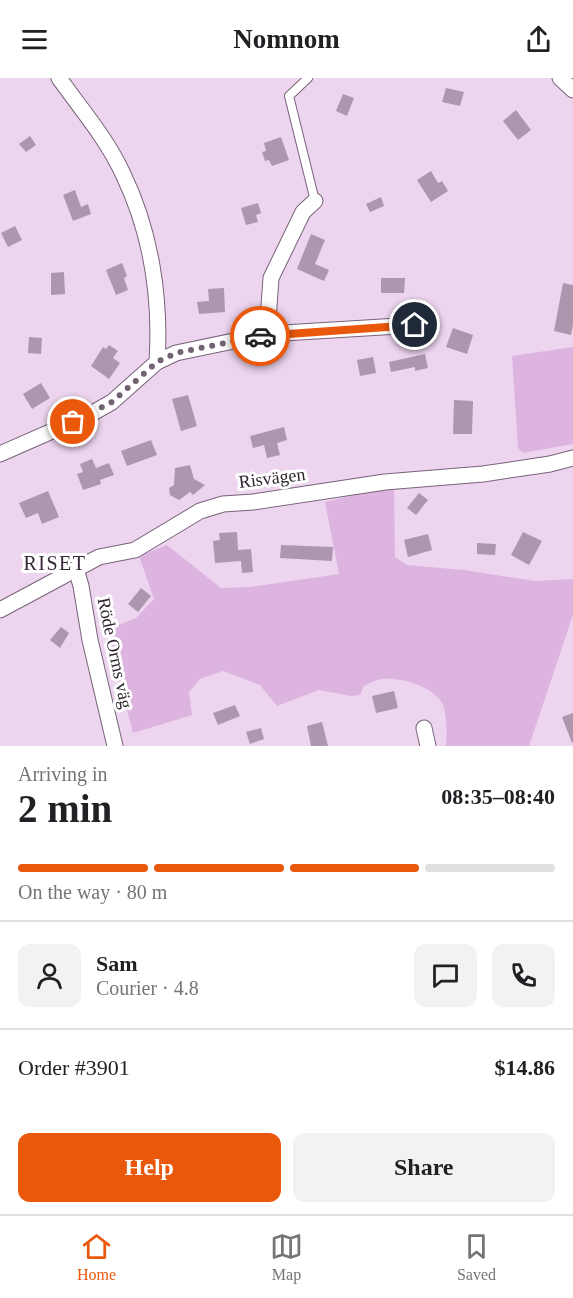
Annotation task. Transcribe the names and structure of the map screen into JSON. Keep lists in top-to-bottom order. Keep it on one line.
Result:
{"streets":{"street":["Risvägen","Röde Orms väg"]},"crossings":[["Risvägen","Röde Orms väg"]],"districts":["RISET"],"page":{"header":"Nomnom","heading":["2 min","Arriving in","08:35–08:40"],"panel":["Sam","Courier · 4.8","Order #3901","$14.86"],"bar":"On the way · 80 m","buttons":["Help","Share"],"tabs":["Home","Map","Saved"]}}
